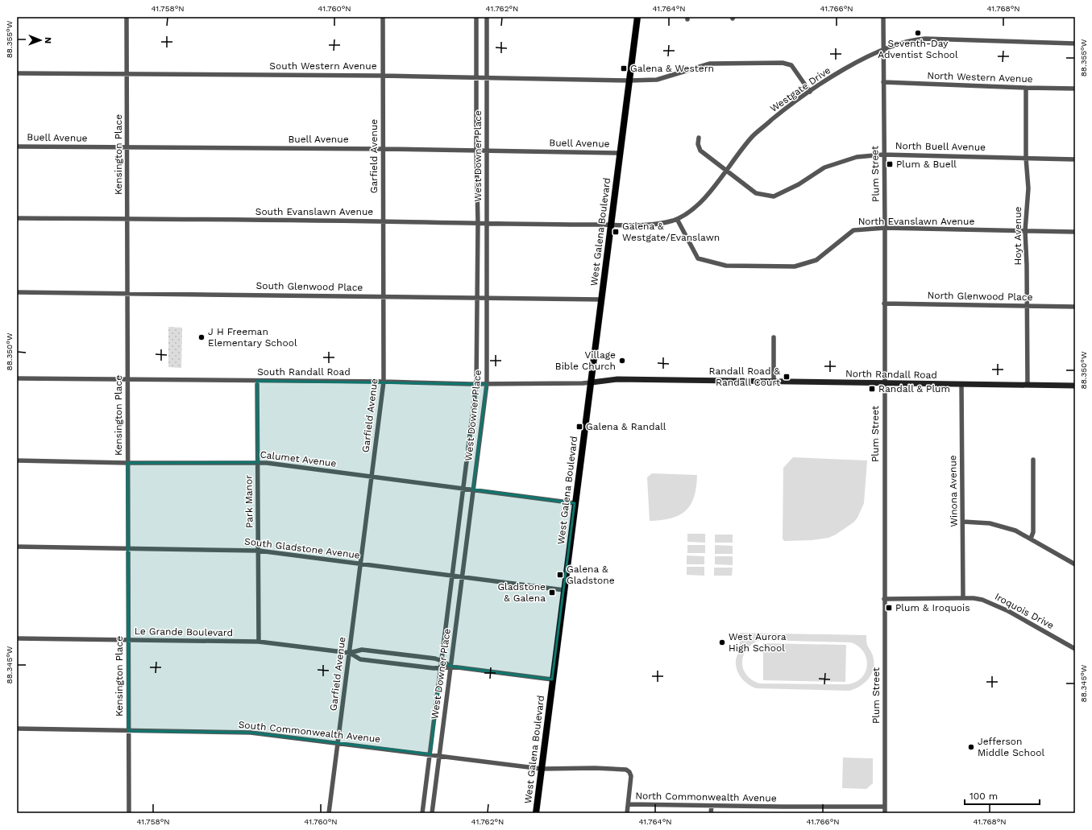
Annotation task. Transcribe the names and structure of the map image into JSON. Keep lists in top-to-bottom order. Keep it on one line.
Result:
{"streets":{"main road":["West Galena Boulevard","North Randall Road"],"street":["South Western Avenue","North Western Avenue","Westgate Drive","Buell Avenue","North Buell Avenue","Kensington Place","Garfield Avenue","West Downer Place","Plum Street","South Evanslawn Avenue","North Evanslawn Avenue","Hoyt Avenue","South Glenwood Place","North Glenwood Place","South Randall Road","Calumet Avenue","Winona Avenue","Park Manor","South Gladstone Avenue","Iroquois Drive","Le Grande Boulevard","South Commonwealth Avenue","North Commonwealth Avenue"]},"crossings":[["South Western Avenue","Kensington Place"],["South Western Avenue","Garfield Avenue"],["South Western Avenue","West Downer Place"],["South Western Avenue","West Galena Boulevard"],["North Western Avenue","Plum Street"],["North Western Avenue","Hoyt Avenue"],["Westgate Drive","North Buell Avenue"],["Westgate Drive","Plum Street"],["Westgate Drive","South Evanslawn Avenue"],["Westgate Drive","North Evanslawn Avenue"],["Westgate Drive","West Galena Boulevard"],["Buell Avenue","Kensington Place"],["Buell Avenue","Garfield Avenue"],["Buell Avenue","West Downer Place"],["Buell Avenue","West Galena Boulevard"],["North Buell Avenue","Plum Street"],["North Buell Avenue","Hoyt Avenue"],["Kensington Place","South Evanslawn Avenue"],["Kensington Place","South Glenwood Place"],["Kensington Place","South Randall Road"],["Kensington Place","Calumet Avenue"],["Kensington Place","South Gladstone Avenue"],["Kensington Place","Le Grande Boulevard"],["Kensington Place","South Commonwealth Avenue"],["Garfield Avenue","South Evanslawn Avenue"],["Garfield Avenue","South Glenwood Place"],["Garfield Avenue","South Randall Road"],["Garfield Avenue","Calumet Avenue"],["Garfield Avenue","South Gladstone Avenue"],["Garfield Avenue","Le Grande Boulevard"],["Garfield Avenue","South Commonwealth Avenue"],["West Downer Place","South Evanslawn Avenue"],["West Downer Place","South Glenwood Place"],["West Downer Place","South Randall Road"],["West Downer Place","Calumet Avenue"],["West Downer Place","South Gladstone Avenue"],["West Downer Place","Le Grande Boulevard"],["West Downer Place","South Commonwealth Avenue"],["Plum Street","North Evanslawn Avenue"],["Plum Street","North Glenwood Place"],["Plum Street","North Randall Road"],["Plum Street","Iroquois Drive"],["Plum Street","North Commonwealth Avenue"],["South Evanslawn Avenue","West Galena Boulevard"],["North Evanslawn Avenue","Hoyt Avenue"],["West Galena Boulevard","South Glenwood Place"],["West Galena Boulevard","South Randall Road"],["West Galena Boulevard","North Randall Road"],["West Galena Boulevard","Calumet Avenue"],["West Galena Boulevard","South Gladstone Avenue"],["West Galena Boulevard","Le Grande Boulevard"],["West Galena Boulevard","South Commonwealth Avenue"],["West Galena Boulevard","North Commonwealth Avenue"],["Hoyt Avenue","North Glenwood Place"],["Hoyt Avenue","North Randall Road"],["South Randall Road","North Randall Road"],["South Randall Road","Park Manor"],["North Randall Road","Winona Avenue"],["Calumet Avenue","Park Manor"],["Winona Avenue","Iroquois Drive"],["Park Manor","South Gladstone Avenue"],["Park Manor","Le Grande Boulevard"],["South Commonwealth Avenue","North Commonwealth Avenue"]],"places":{"other":["Seventh-Day Adventist School","J H Freeman Elementary School","Village Bible Church","West Aurora High School","Jefferson Middle School"],"transit":["Galena & Western","Plum & Buell","Galena & Westgate/Evanslawn","Randall Road & Randall Court","Randall & Plum","Galena & Randall","Galena & Gladstone","Gladstone & Galena","Plum & Iroquois"]},"scale_bar":"100 m","north":"right","coordinates":["41.758°N","41.760°N","41.762°N","41.764°N","41.766°N","41.768°N","88.355°W","88.350°W","88.345°W"]}
